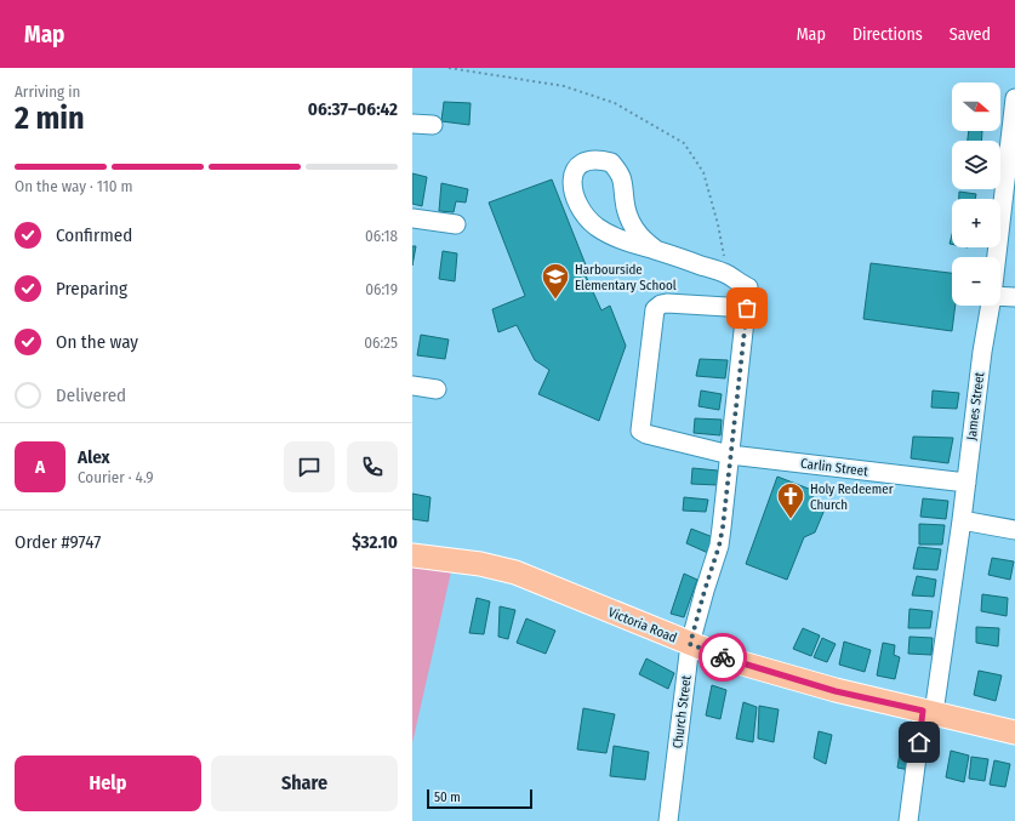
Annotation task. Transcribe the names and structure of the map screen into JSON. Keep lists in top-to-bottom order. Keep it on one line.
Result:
{"streets":{"main road":["Victoria Road"],"street":["James Street","Carlin Street","Church Street"]},"crossings":[["James Street","Carlin Street"],["James Street","Victoria Road"],["Carlin Street","Church Street"],["Victoria Road","Church Street"]],"places":{"school or university":["Harbourside Elementary School"],"church":["Holy Redeemer Church"]},"scale_bar":"50 m","north":"right","page":{"header":"Map","nav":["Map","Directions","Saved"],"heading":["2 min","Arriving in","06:37–06:42"],"panel":["Alex","Courier · 4.9","Order #9747","$32.10"],"map_buttons":["+","−"],"bar":"On the way · 110 m","list":[["Confirmed","06:18"],["Preparing","06:19"],["On the way","06:25"],"Delivered"],"round":"A","buttons":["Help","Share"],"scale":"50 m"}}
